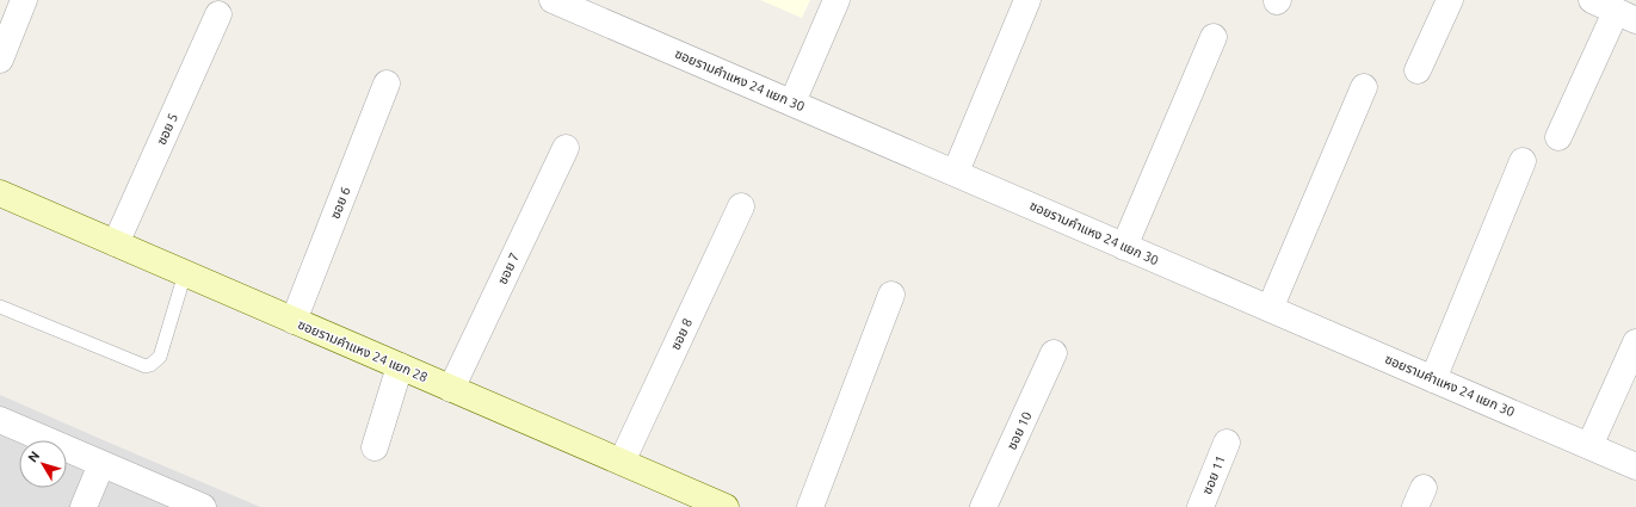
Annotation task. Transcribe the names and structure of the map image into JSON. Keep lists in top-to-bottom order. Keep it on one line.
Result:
{"streets":{"street":["ซอยรามคำแหง 24 แยก 30","ซอย 5","ซอย 6","ซอย 7","ซอย 8","ซอยรามคำแหง 24 แยก 28","ซอย 10","ซอย 11"]},"crossings":[["ซอย 5","ซอยรามคำแหง 24 แยก 28"],["ซอย 6","ซอยรามคำแหง 24 แยก 28"],["ซอย 7","ซอยรามคำแหง 24 แยก 28"],["ซอย 8","ซอยรามคำแหง 24 แยก 28"]],"north":"top left"}
